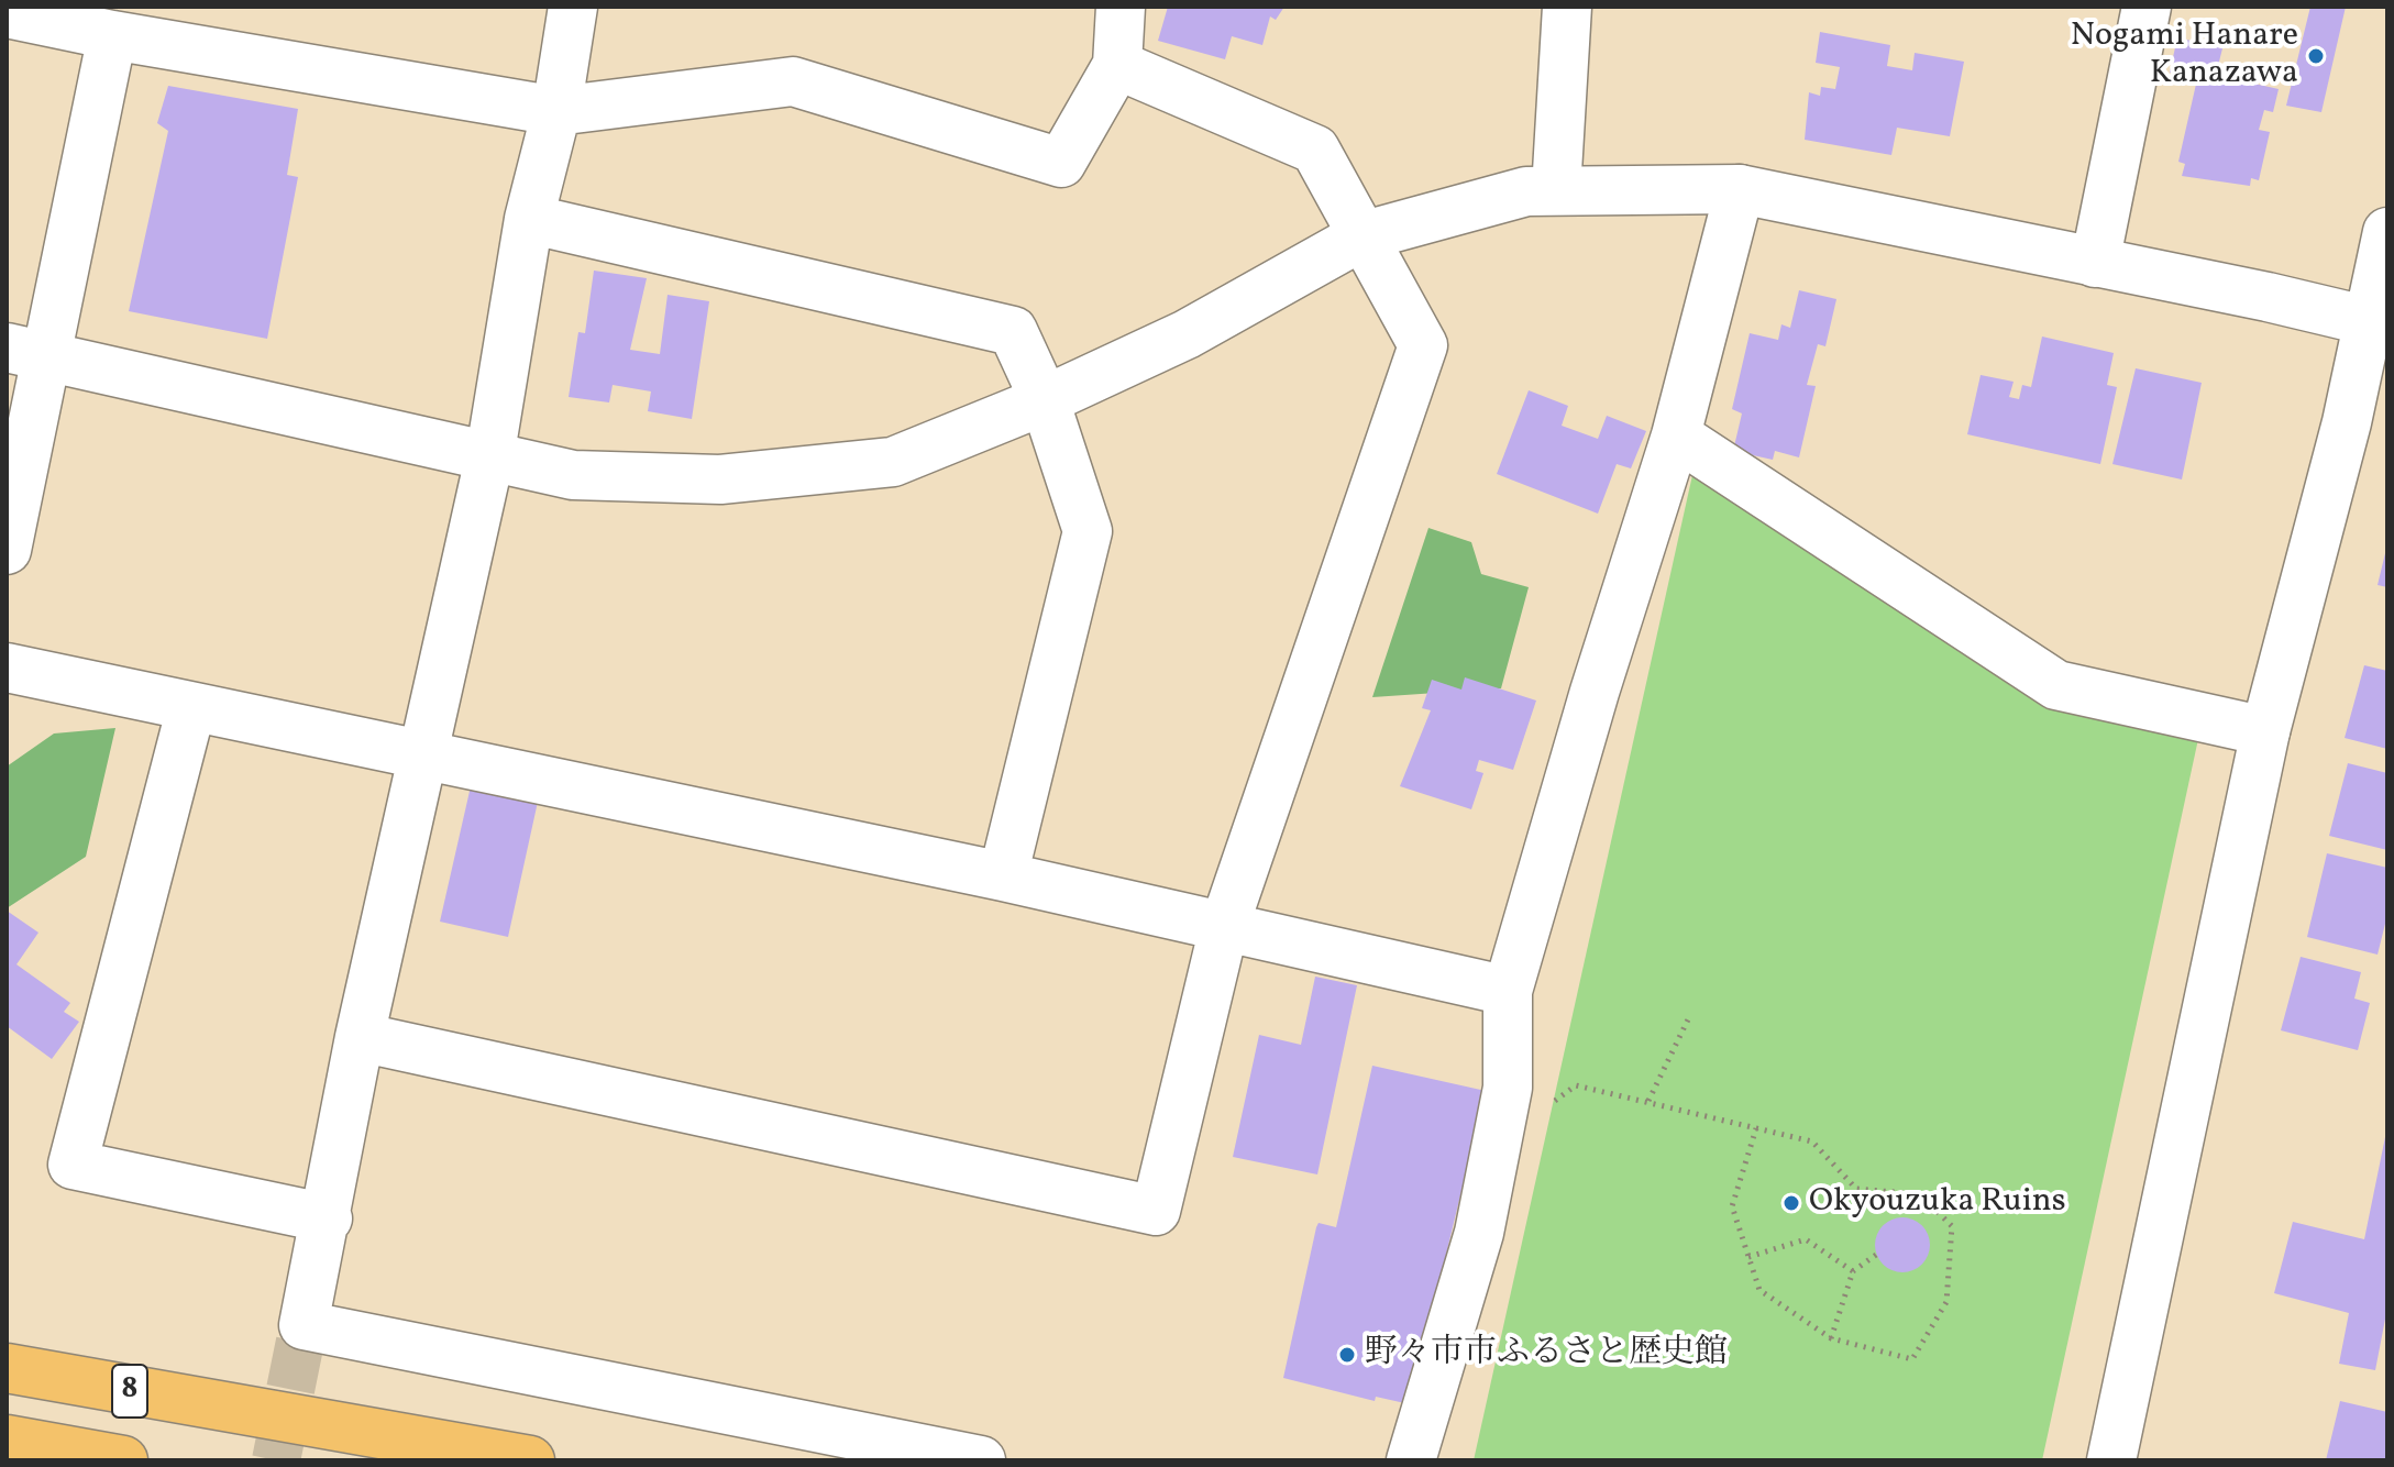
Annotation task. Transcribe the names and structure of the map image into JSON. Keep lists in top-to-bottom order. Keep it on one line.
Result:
{"streets":{"highway":["8"]},"places":["Nogami Hanare Kanazawa","Okyouzuka Ruins","野々市市ふるさと歴史館"]}
